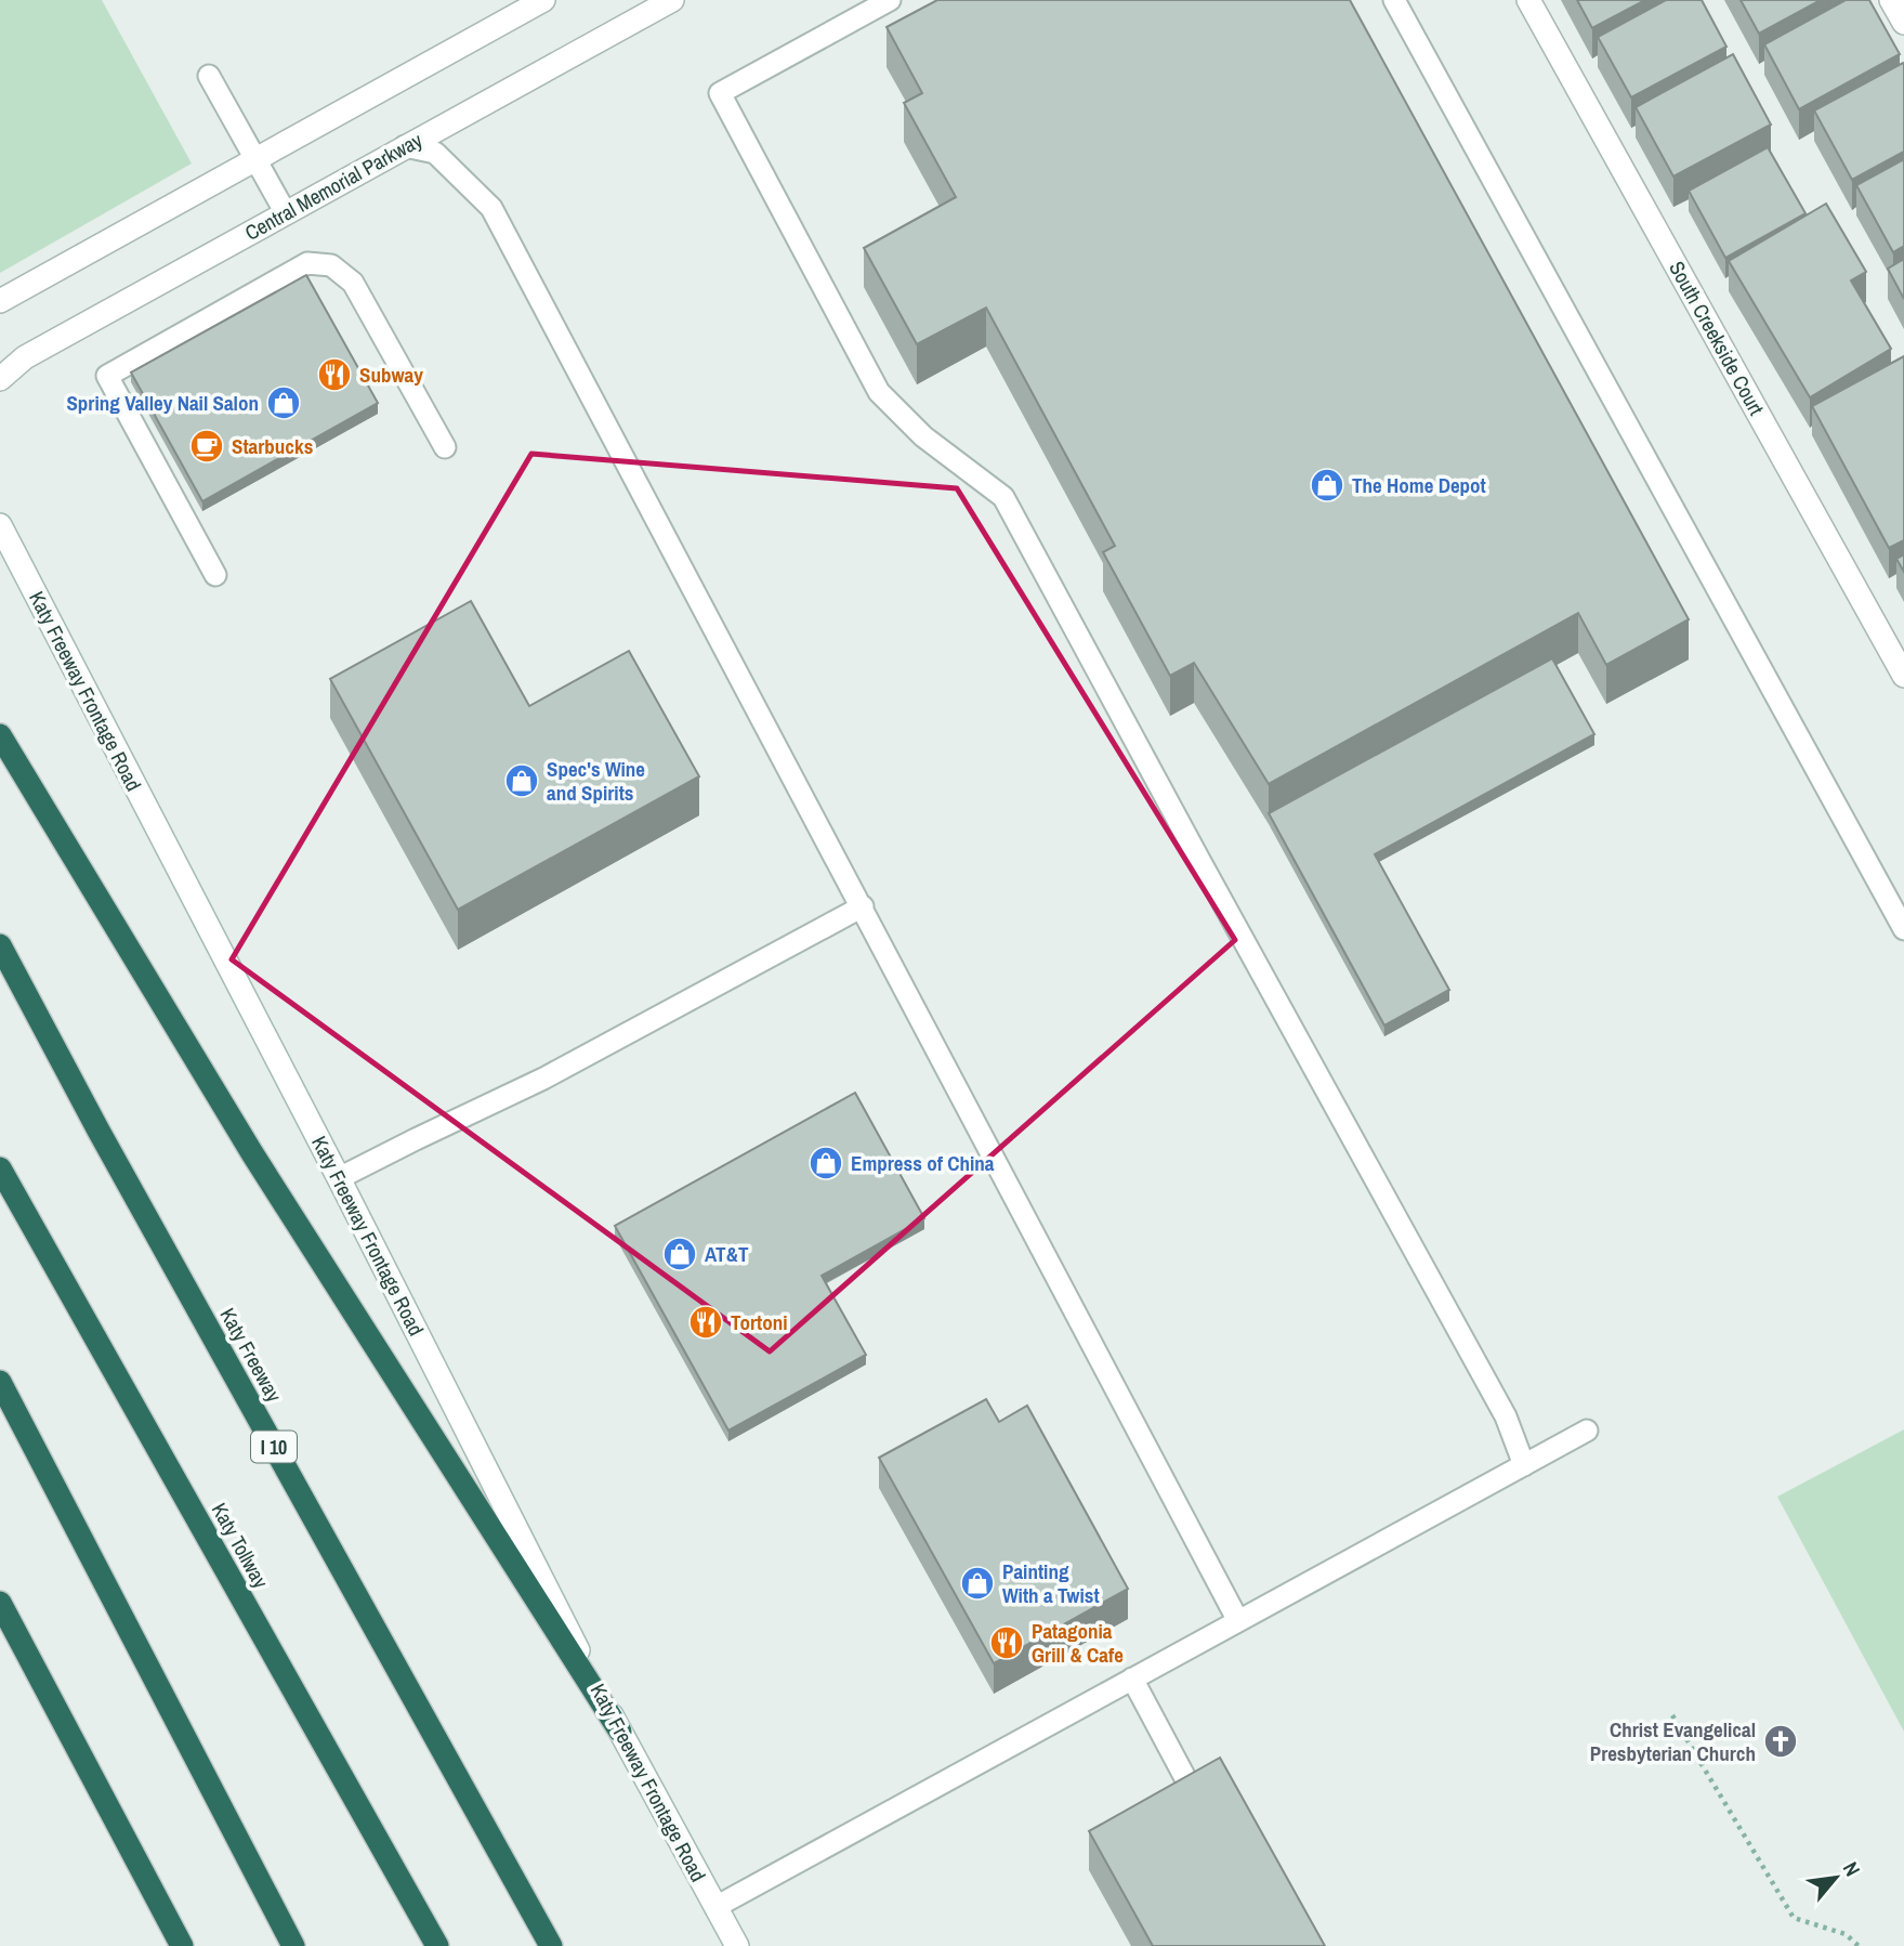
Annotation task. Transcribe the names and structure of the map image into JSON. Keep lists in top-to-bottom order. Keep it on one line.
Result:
{"streets":{"highway":["Katy Freeway","I 10","Katy Tollway"],"street":["Central Memorial Parkway","South Creekside Court","Katy Freeway Frontage Road"]},"places":{"restaurant":["Subway","Tortoni","Patagonia Grill & Cafe"],"shop":["Spring Valley Nail Salon","The Home Depot","Spec's Wine and Spirits","Empress of China","AT&T","Painting With a Twist"],"cafe":["Starbucks"],"church":["Christ Evangelical Presbyterian Church"]},"north":"top right"}
